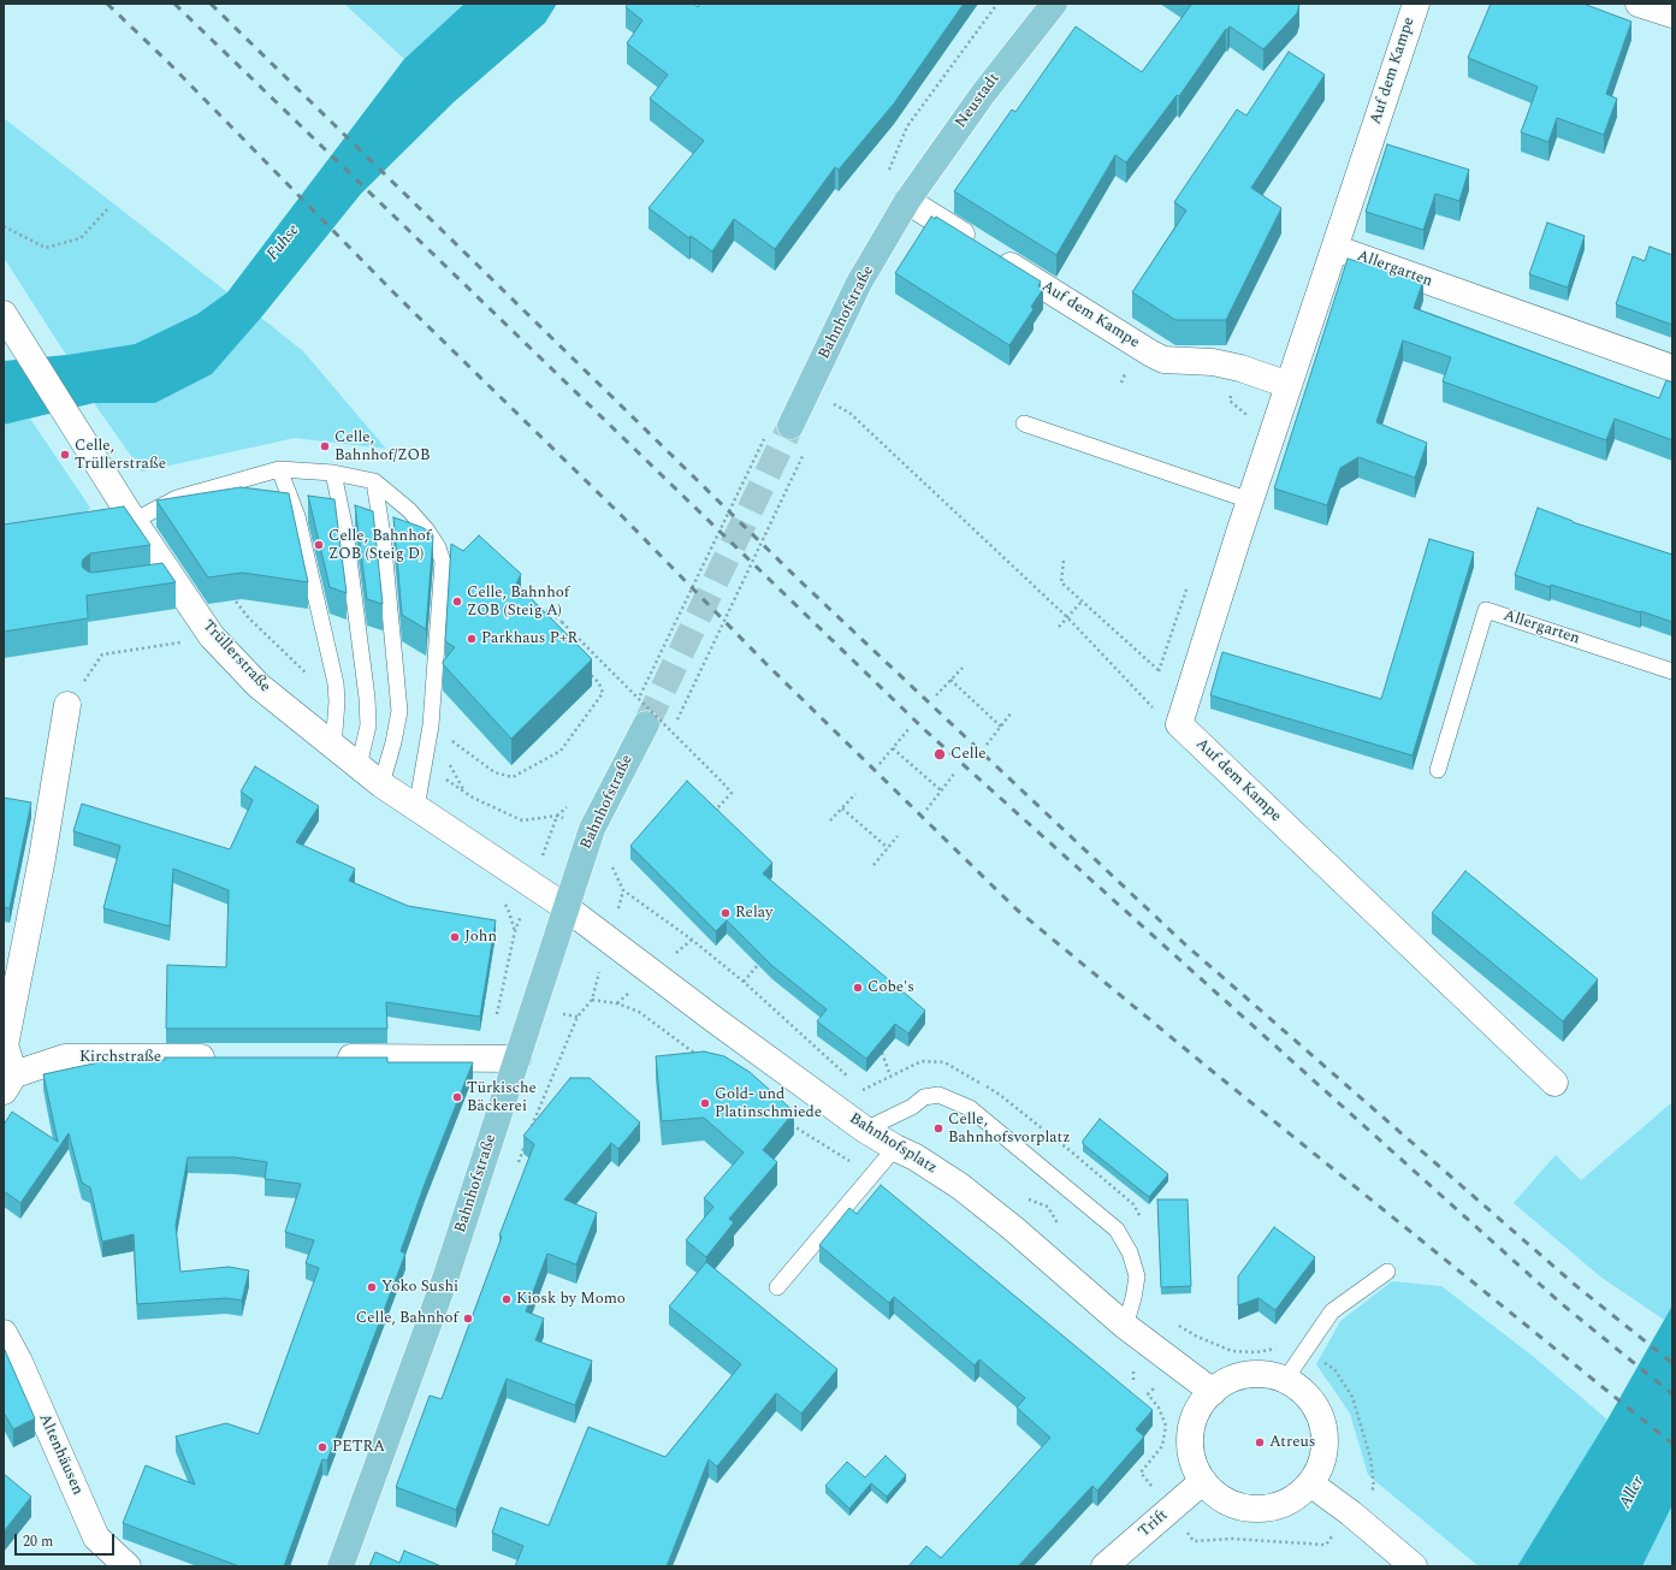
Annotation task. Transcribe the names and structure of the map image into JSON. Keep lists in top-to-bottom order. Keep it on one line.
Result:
{"streets":{"main road":["Neustadt","Bahnhofstraße"],"street":["Auf dem Kampe","Allergarten","Trüllerstraße","Kirchstraße","Bahnhofsplatz","Altenhäusen","Trift"]},"crossings":[["Auf dem Kampe","Neustadt"],["Auf dem Kampe","Allergarten"],["Auf dem Kampe","Bahnhofstraße"],["Neustadt","Bahnhofstraße"],["Bahnhofstraße","Trüllerstraße"],["Bahnhofstraße","Bahnhofsplatz"],["Trüllerstraße","Bahnhofsplatz"],["Bahnhofsplatz","Trift"]],"water":["Fuhse","Aller"],"places":["Celle, Bahnhof/ZOB","Celle, Trüllerstraße","Celle, Bahnhof ZOB (Steig D)","Celle, Bahnhof ZOB (Steig A)","Parkhaus P+R","Celle","Relay","John","Cobe's","Türkische Bäckerei","Gold- und Platinschmiede","Celle, Bahnhofsvorplatz","Yoko Sushi","Kiosk by Momo","Celle, Bahnhof","Atreus","PETRA"],"scale_bar":"20 m"}
